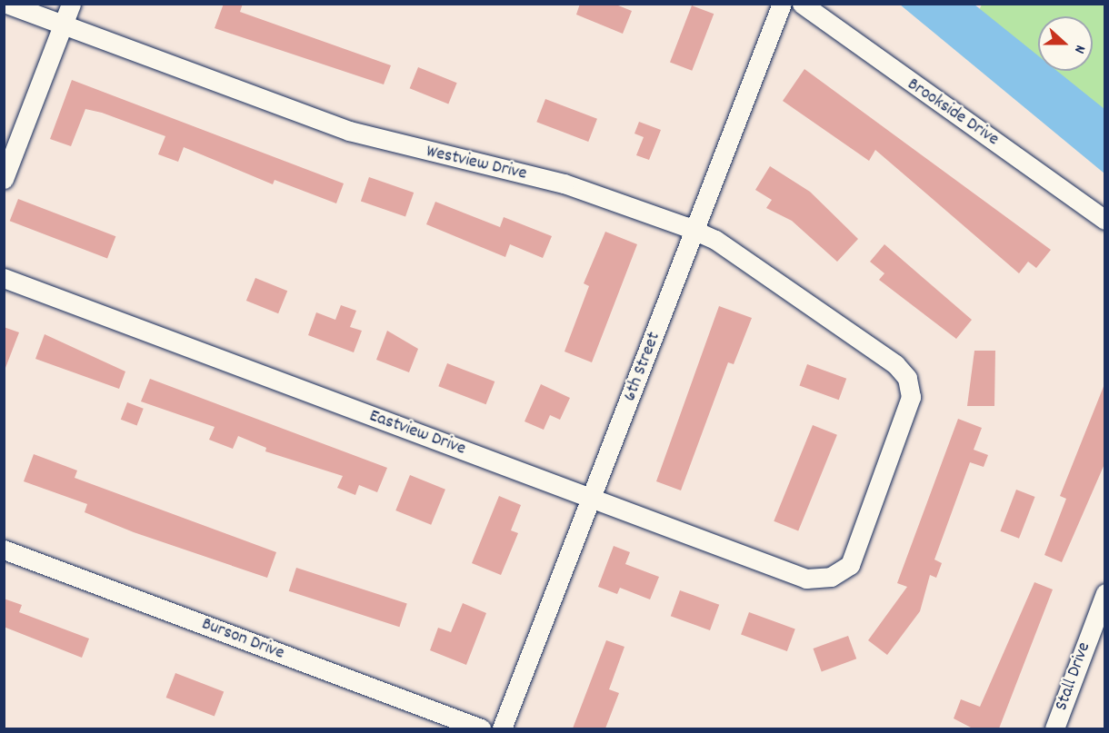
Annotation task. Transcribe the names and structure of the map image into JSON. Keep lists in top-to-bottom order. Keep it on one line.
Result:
{"streets":{"street":["Brookside Drive","Westview Drive","6th Street","Eastview Drive","Burson Drive","Stall Drive"]},"crossings":[["Westview Drive","6th Street"],["Westview Drive","Eastview Drive"],["6th Street","Eastview Drive"]],"north":"right"}
